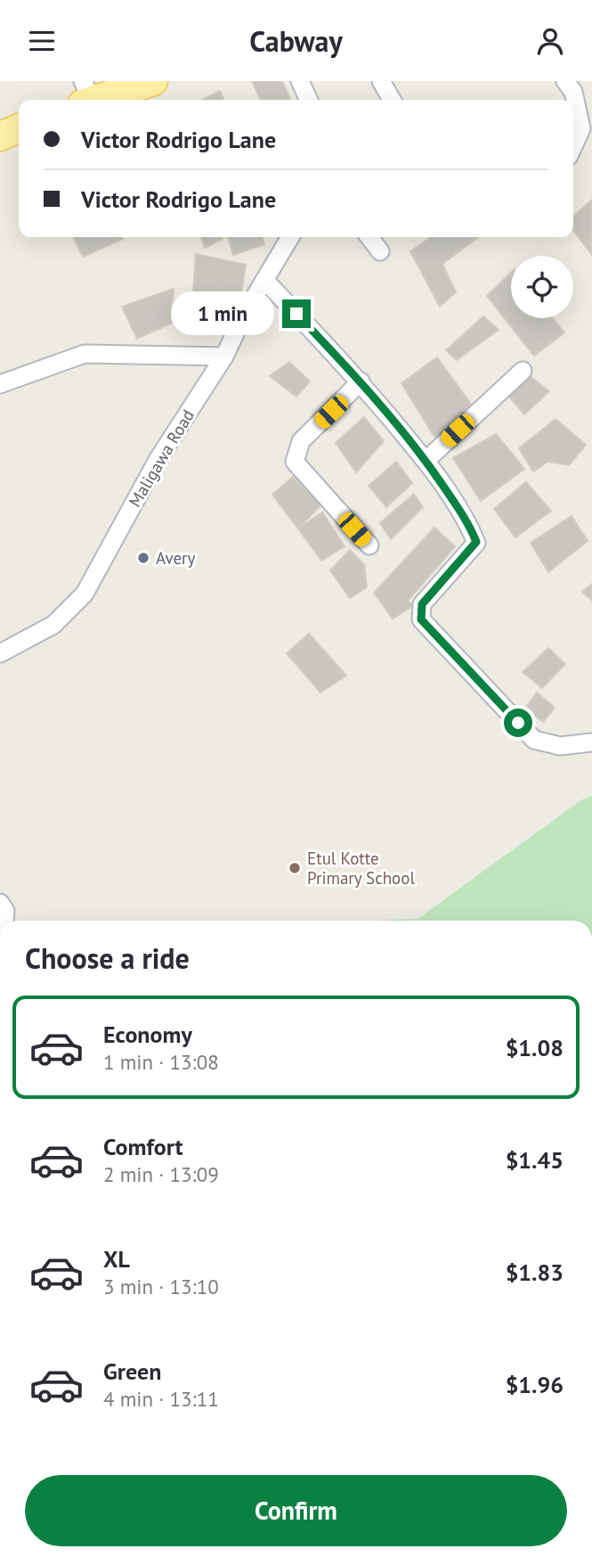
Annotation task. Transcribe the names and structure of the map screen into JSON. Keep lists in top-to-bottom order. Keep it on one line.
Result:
{"streets":{"street":["Maligawa Road"]},"places":["Avery","Etul Kotte Primary School"],"page":{"header":"Cabway","banner":["Victor Rodrigo Lane","Victor Rodrigo Lane"],"bubble":"1 min","heading":"Choose a ride","list":[{"name":"Economy","note":"1 min · 13:08","value":"$1.08"},{"name":"Comfort","note":"2 min · 13:09","value":"$1.45"},{"name":"XL","note":"3 min · 13:10","value":"$1.83"},{"name":"Green","note":"4 min · 13:11","value":"$1.96"}],"buttons":"Confirm"}}
